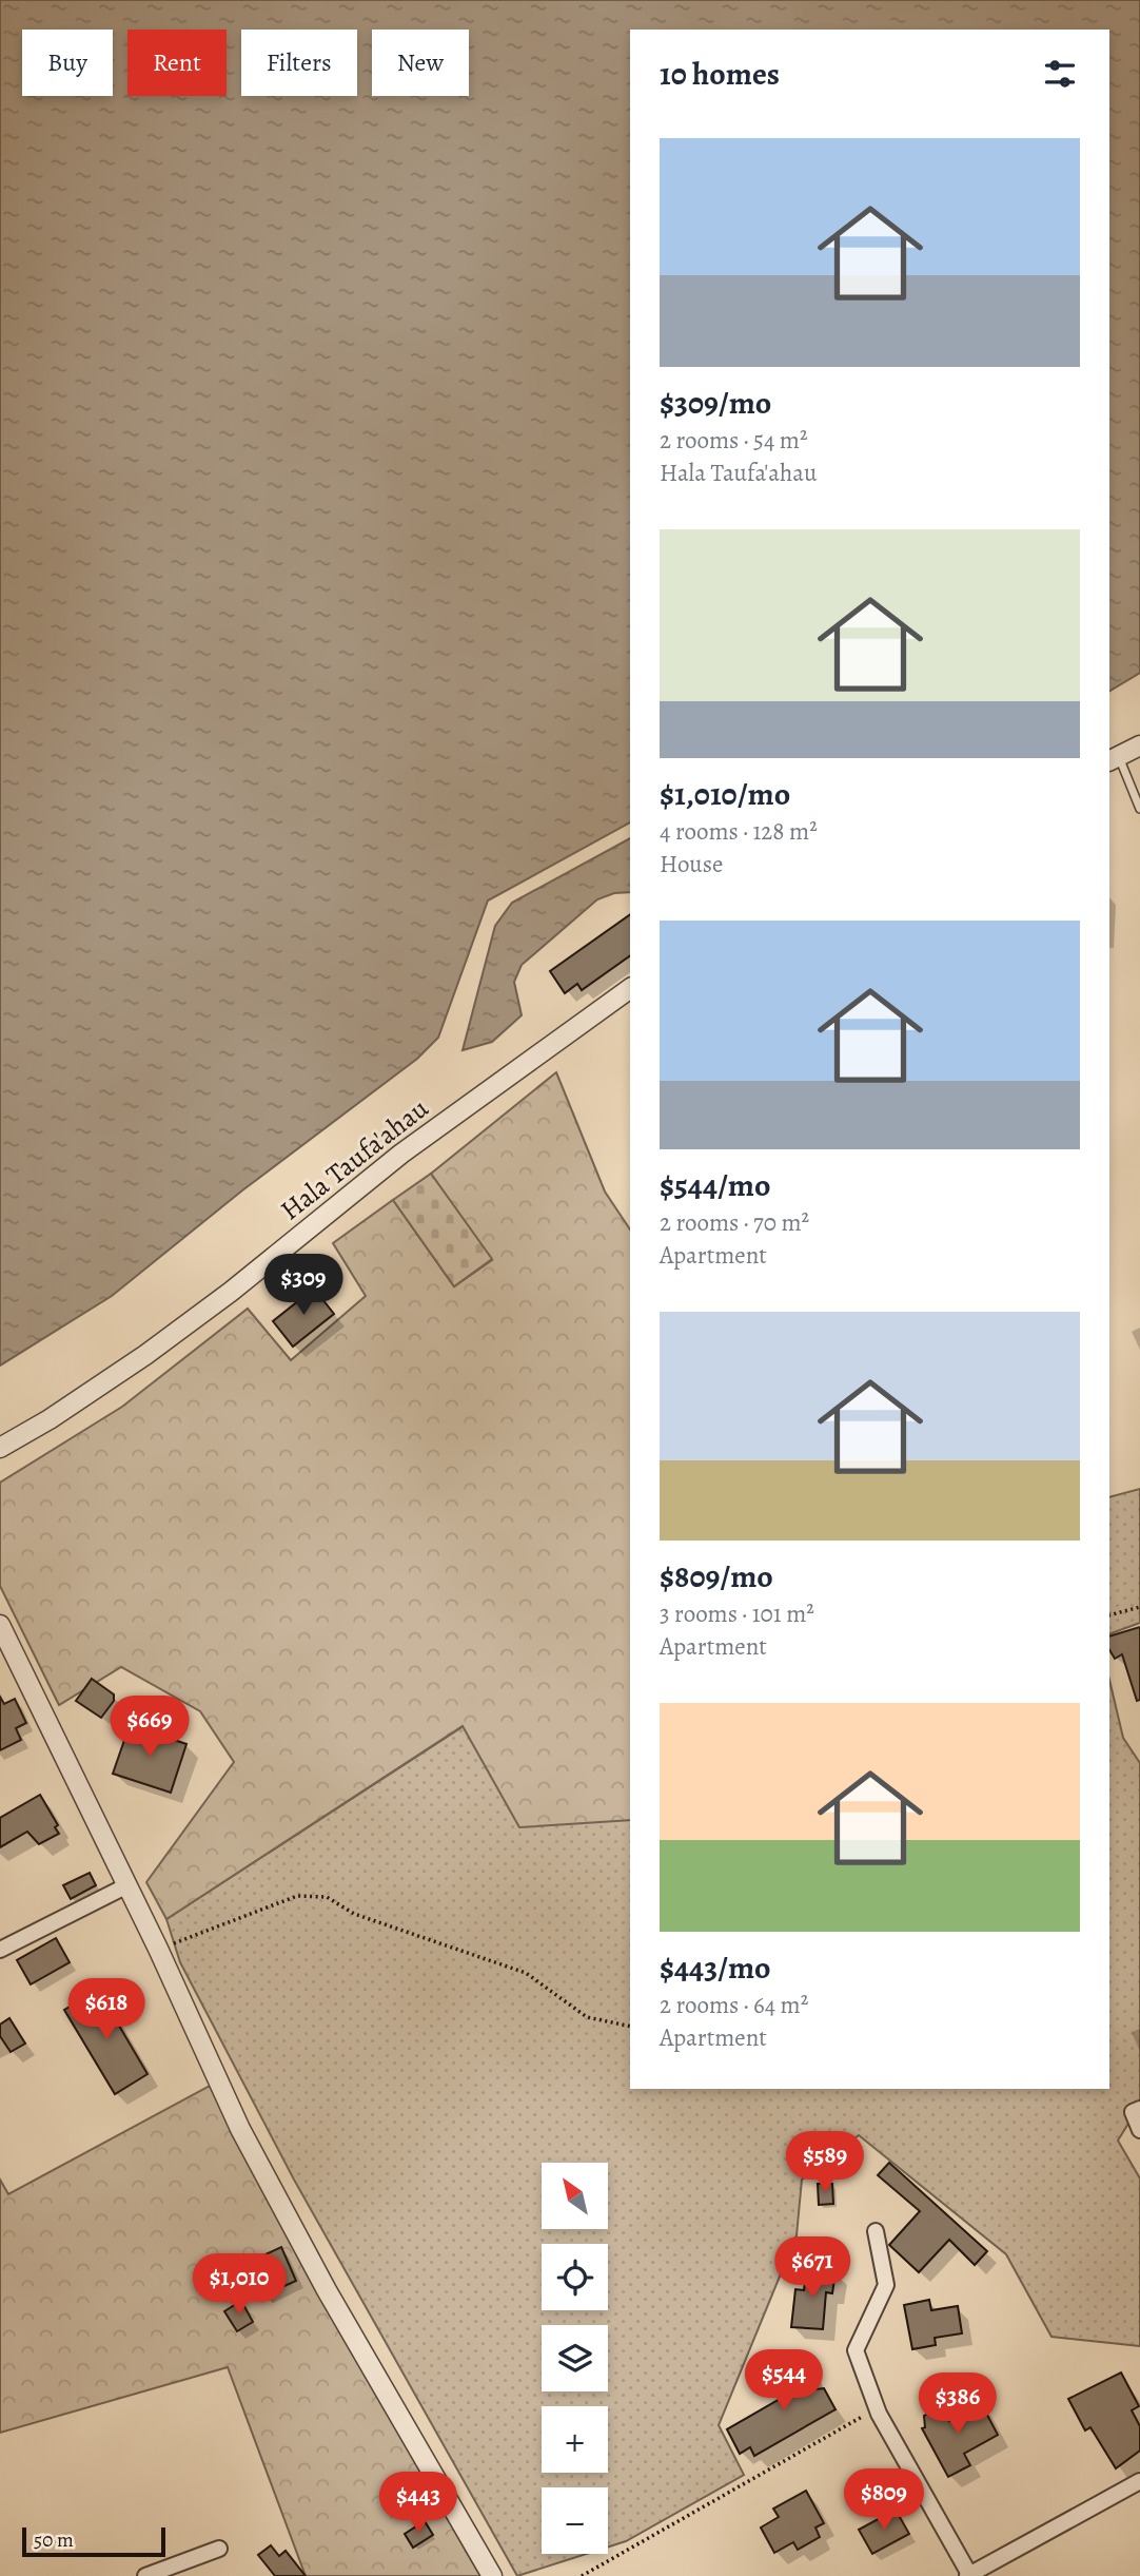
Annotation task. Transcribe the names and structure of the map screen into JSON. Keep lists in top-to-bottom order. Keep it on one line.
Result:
{"streets":{"street":["Hala Taufa'ahau"]},"scale_bar":"50 m","north":"top left","page":{"chip":["Buy","Rent","Filters","New"],"heading":"10 homes","list":[{"name":"$309/mo","note":"2 rooms · 54 m² · Hala Taufa'ahau"},{"name":"$1,010/mo","note":"4 rooms · 128 m² · House"},{"name":"$544/mo","note":"2 rooms · 70 m² · Apartment"},{"name":"$809/mo","note":"3 rooms · 101 m² · Apartment"},{"name":"$443/mo","note":"2 rooms · 64 m² · Apartment"}],"price":["$309","$669","$618","$589","$671","$1,010","$544","$386","$809","$443"],"map_buttons":["+","−"],"scale":"50 m"}}
